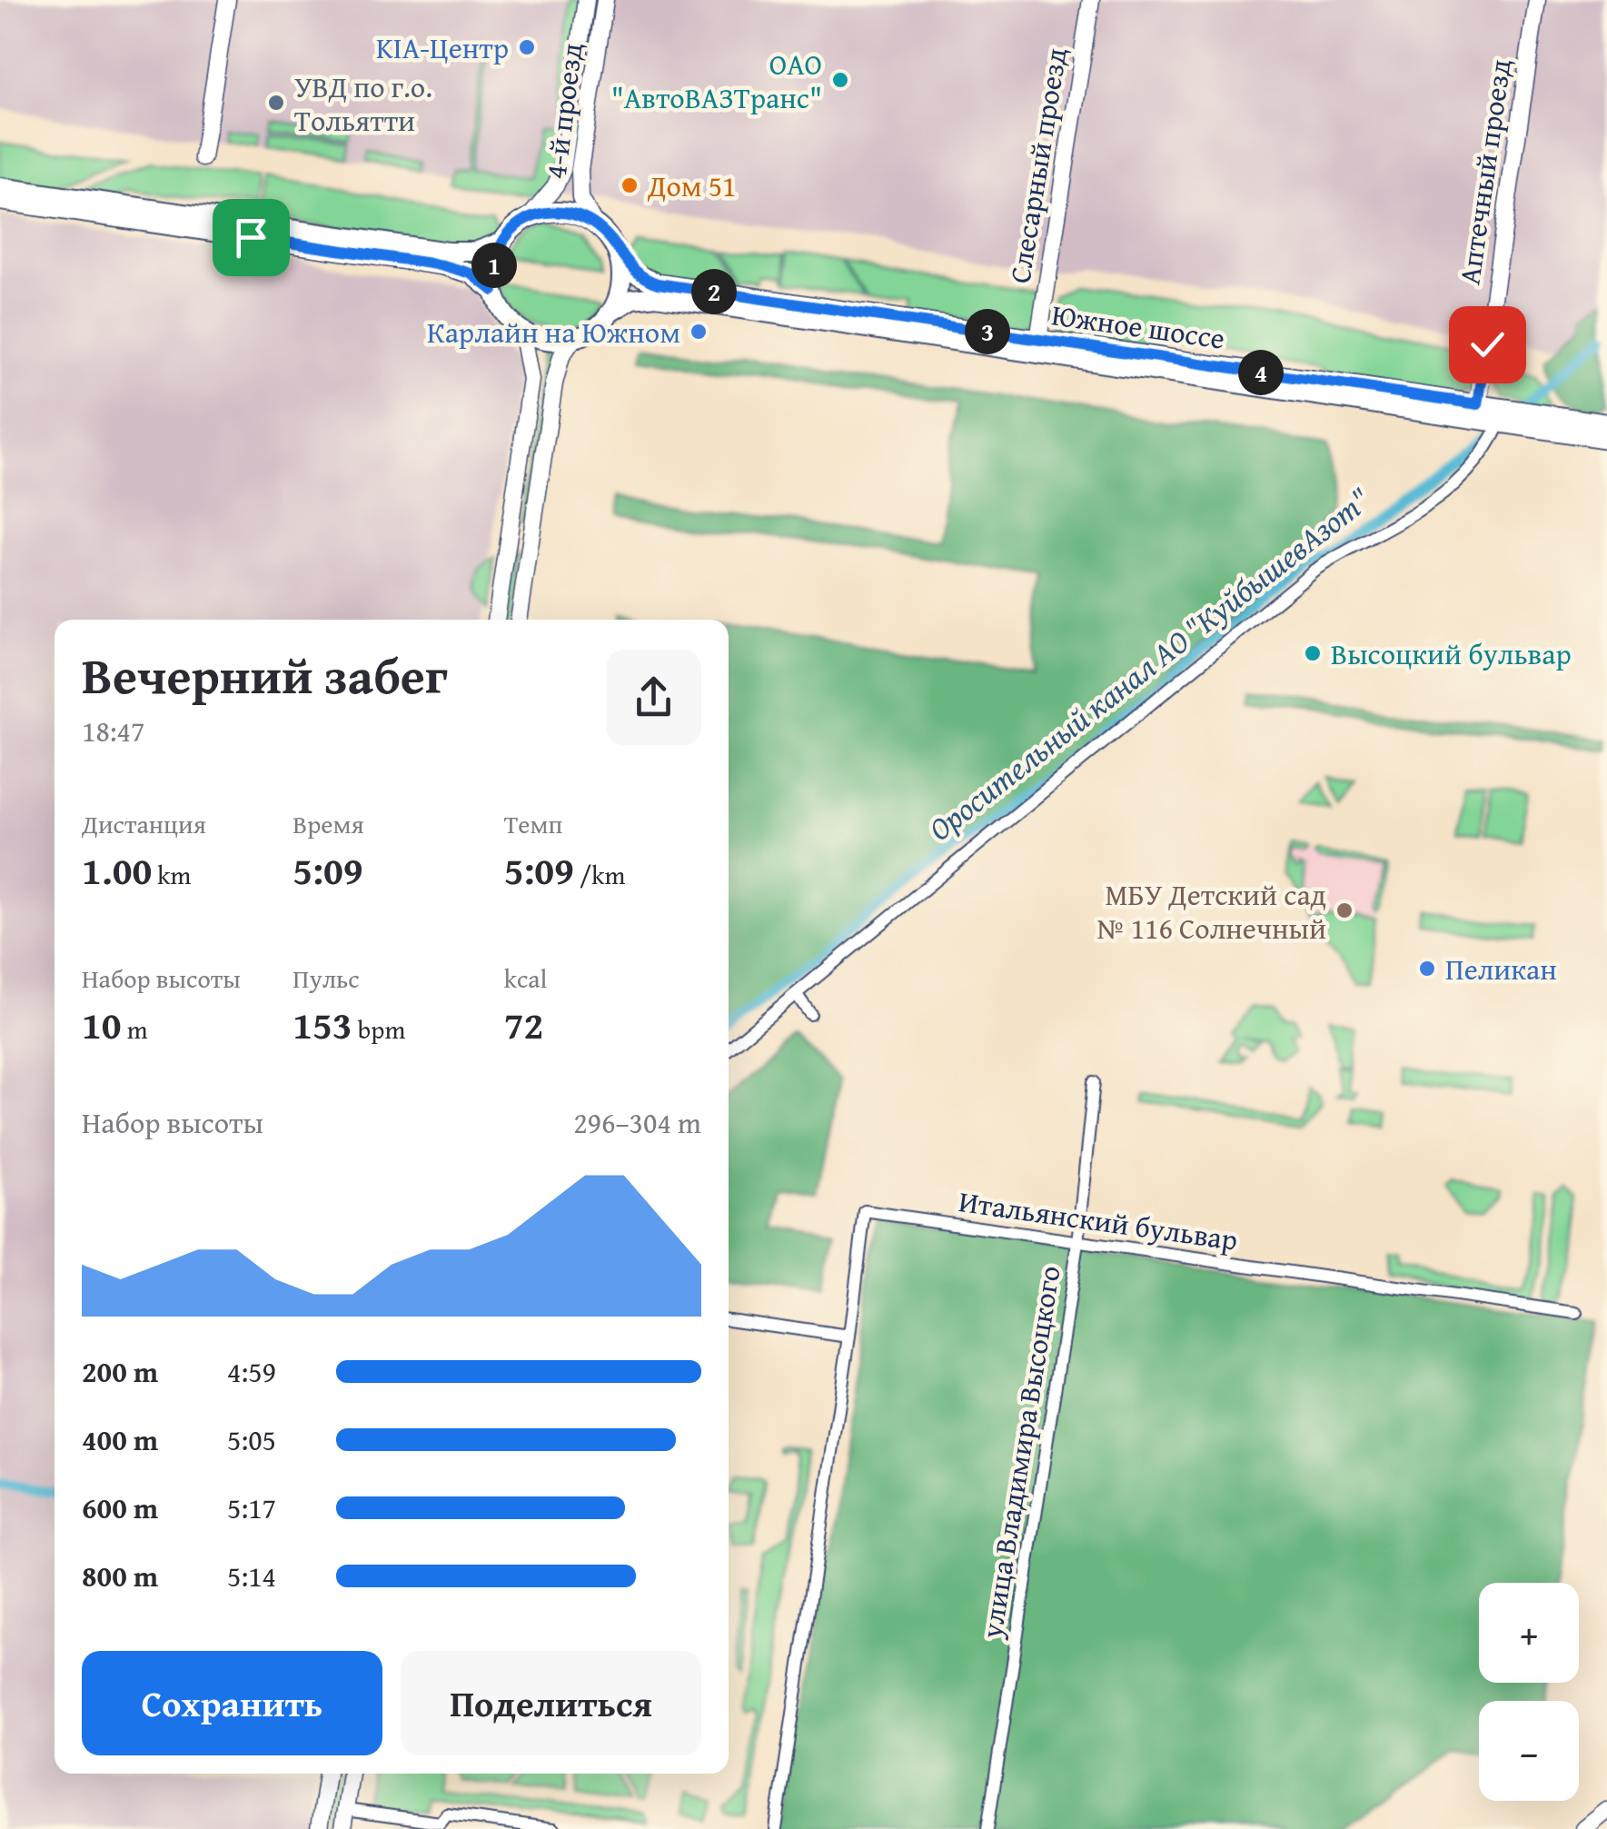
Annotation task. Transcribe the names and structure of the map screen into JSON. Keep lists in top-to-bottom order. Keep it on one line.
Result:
{"streets":{"main road":["4-й проезд","Слесарный проезд","Аптечный проезд","Южное шоссе"],"street":["Итальянский бульвар","улица Владимира Высоцкого"]},"crossings":[["4-й проезд","Южное шоссе"],["Слесарный проезд","Южное шоссе"],["Аптечный проезд","Южное шоссе"],["Итальянский бульвар","улица Владимира Высоцкого"]],"water":["Оросительный канал АО \"КуйбышевАзот\""],"places":["KIA-Центр","ОАО \"АвтоВАЗТранс\"","УВД по г.о. Тольятти","Дом 51","Карлайн на Южном","Высоцкий бульвар","МБУ Детский сад № 116 Солнечный","Пеликан"],"page":{"pins":["1","2","3","4"],"heading":["Вечерний забег","18:47"],"stats":[["Дистанция","1.00 km"],["Время","5:09"],["Темп","5:09 /km"],["Набор высоты","10 m"],["Пульс","153 bpm"],["kcal","72"]],"chart":["Набор высоты","296–304 m"],"list":[{"name":"200 m","note":"4:59"},{"name":"400 m","note":"5:05"},{"name":"600 m","note":"5:17"},{"name":"800 m","note":"5:14"}],"map_buttons":["+","−"],"buttons":["Сохранить","Поделиться"]}}
